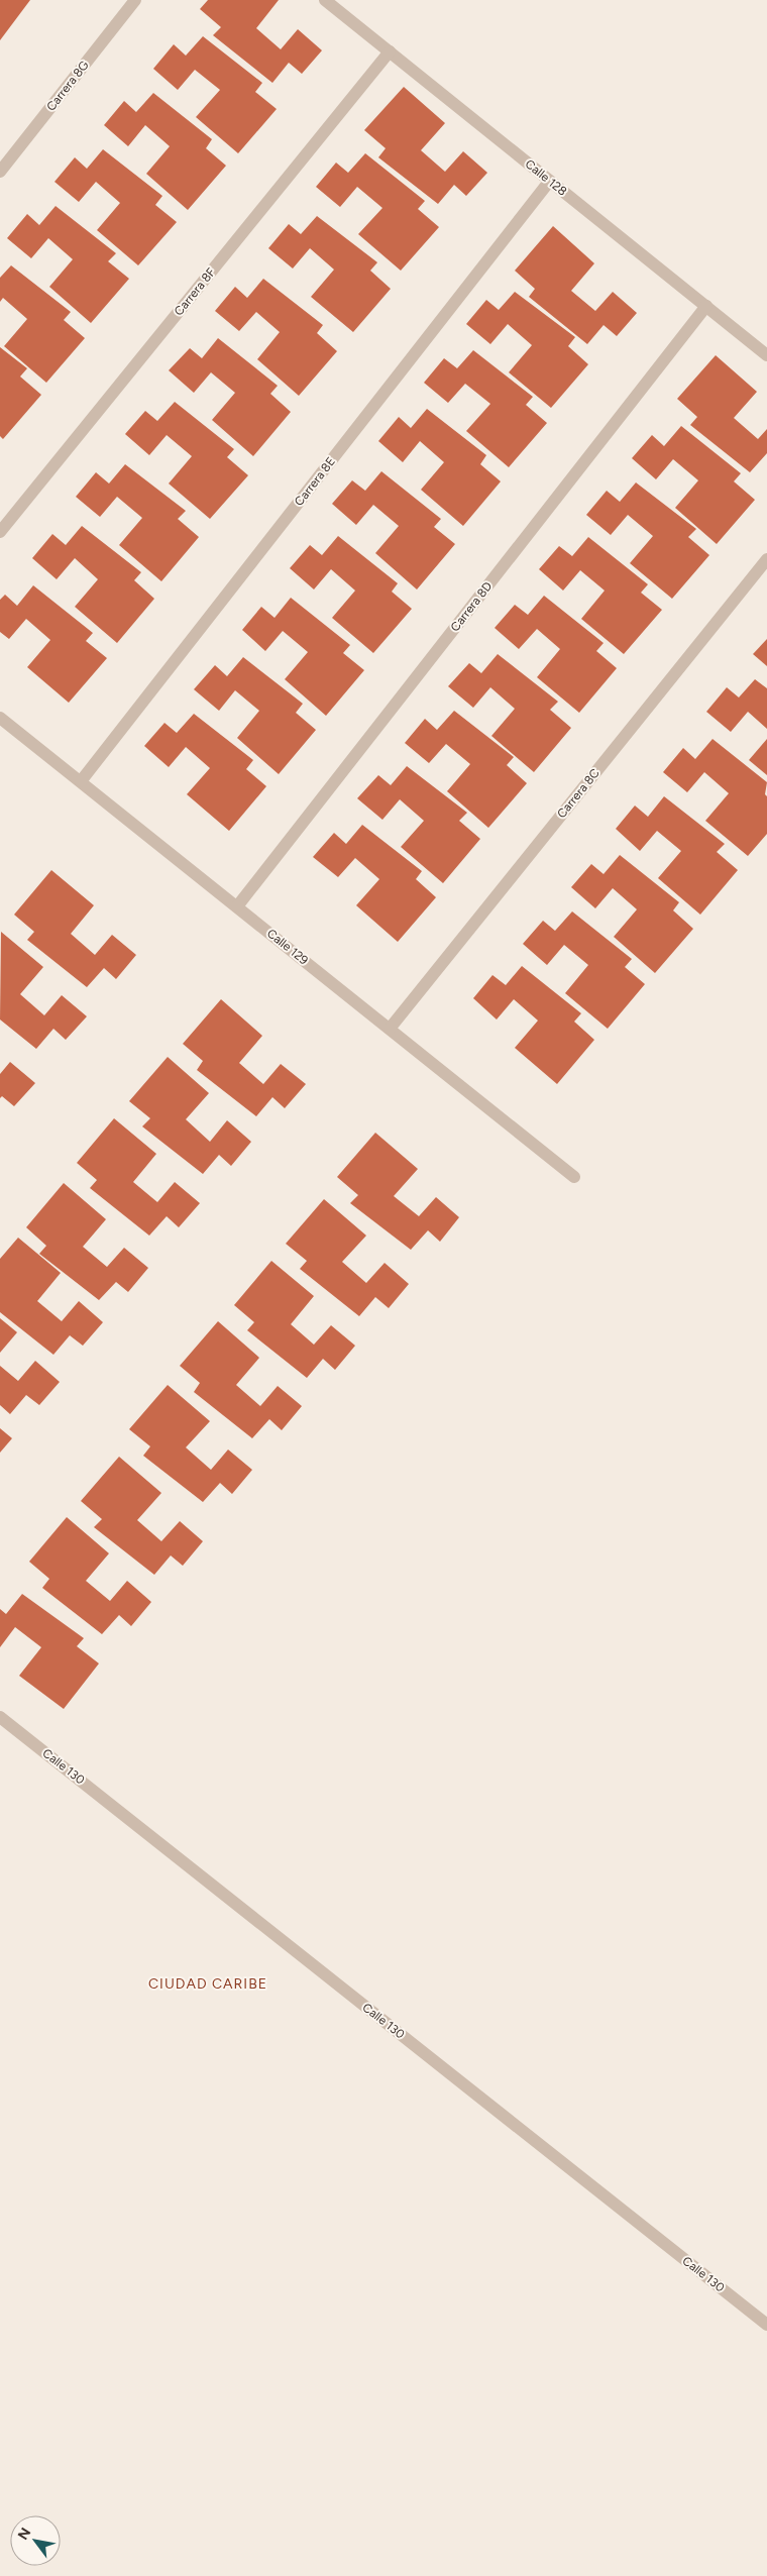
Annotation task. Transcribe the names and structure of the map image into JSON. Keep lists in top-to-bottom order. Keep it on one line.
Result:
{"streets":{"street":["Carrera 8G","Calle 128","Carrera 8F","Carrera 8E","Carrera 8D","Carrera 8C","Calle 129","Calle 130"]},"crossings":[["Calle 128","Carrera 8F"],["Calle 128","Carrera 8E"],["Calle 128","Carrera 8D"],["Carrera 8E","Calle 129"],["Carrera 8D","Calle 129"],["Carrera 8C","Calle 129"]],"districts":["CIUDAD CARIBE"],"north":"top left"}
